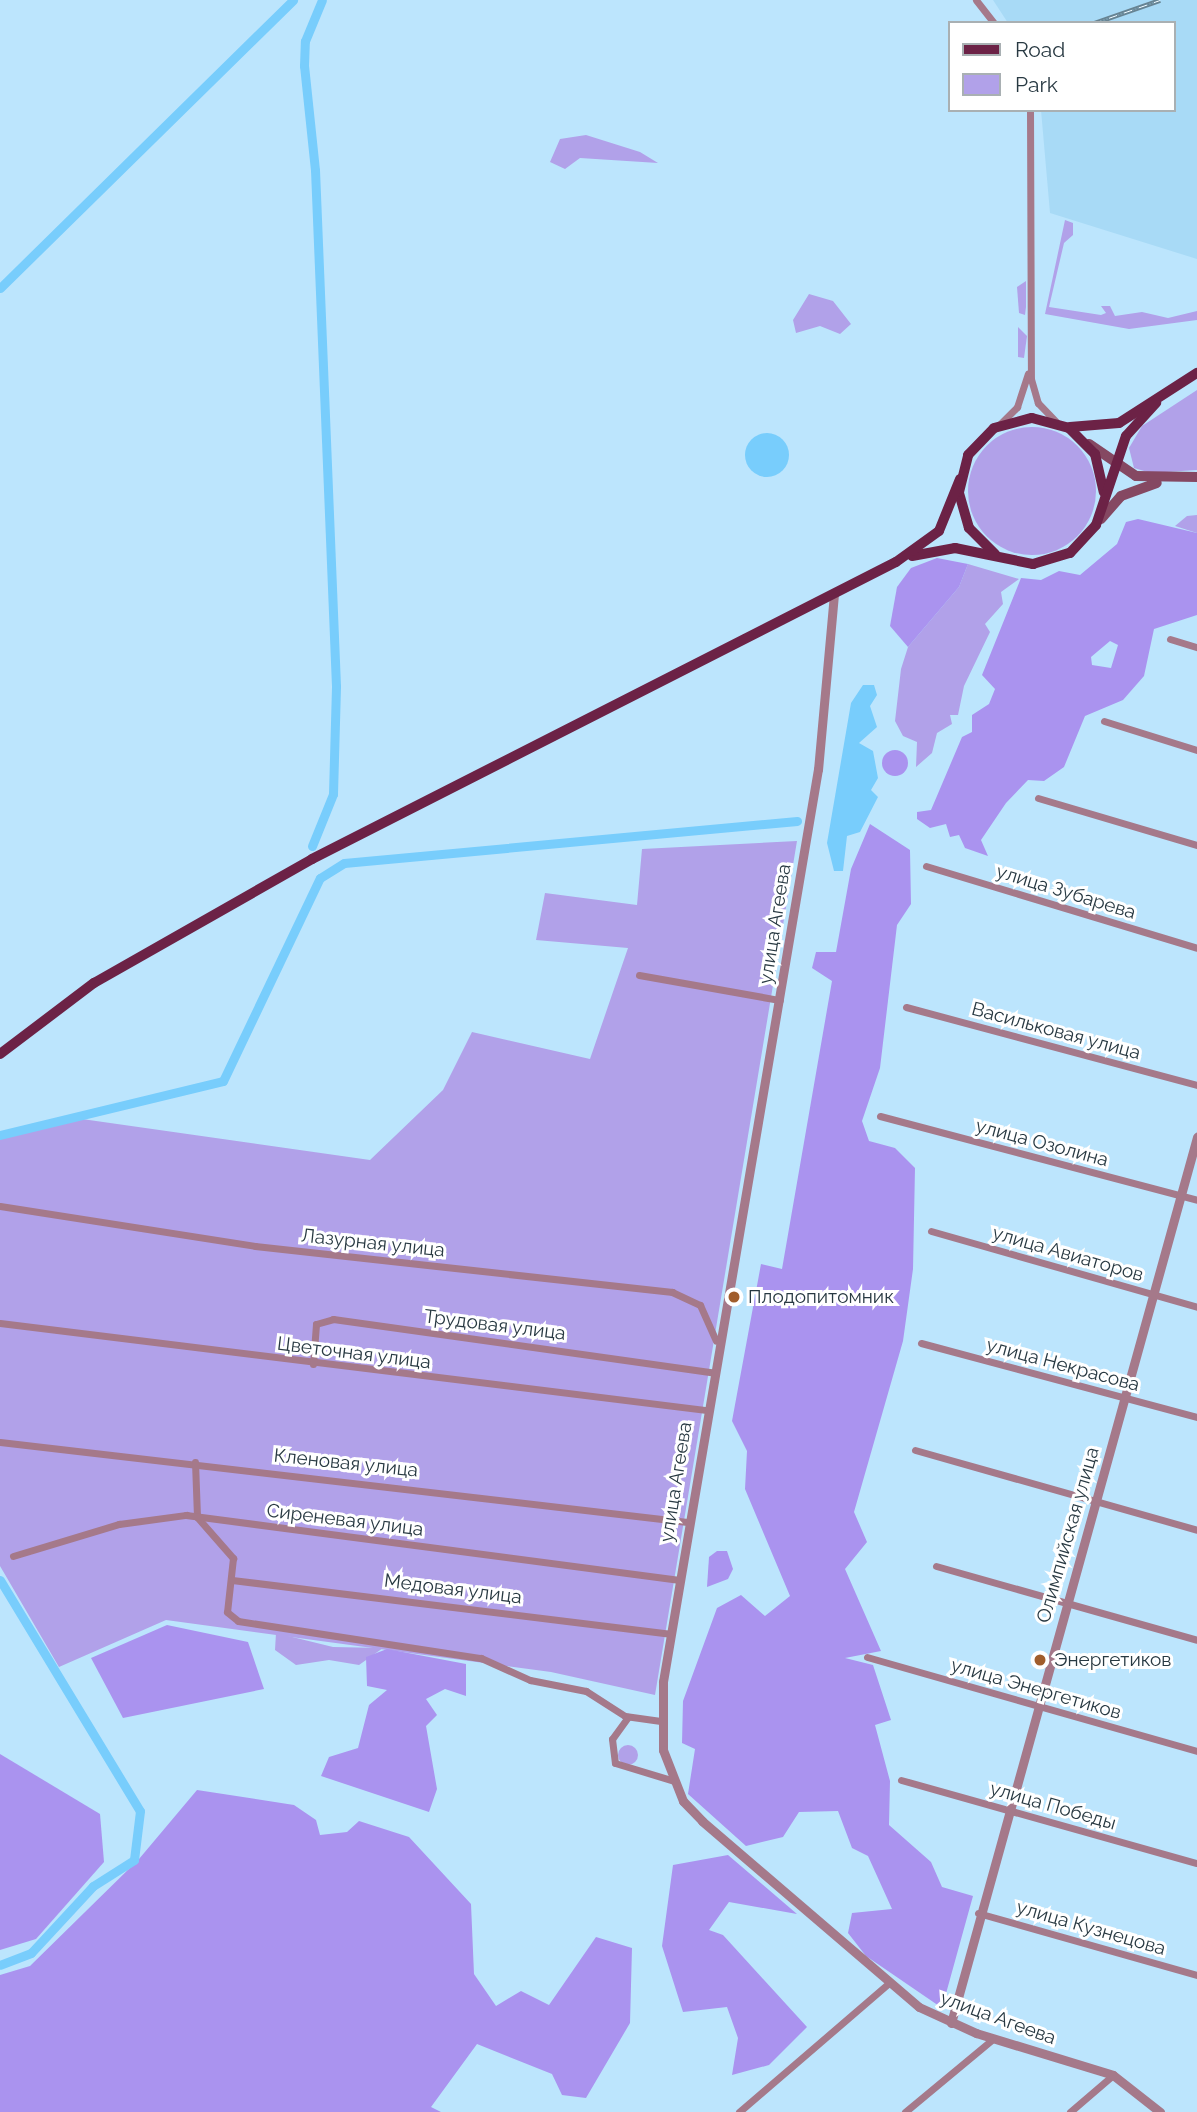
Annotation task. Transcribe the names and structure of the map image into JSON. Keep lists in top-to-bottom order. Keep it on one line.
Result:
{"streets":{"street":["улица Зубарева","улица Агеева","Васильковая улица","улица Озолина","Лазурная улица","улица Авиаторов","Трудовая улица","Цветочная улица","улица Некрасова","Кленовая улица","Сиреневая улица","Олимпийская улица","Медовая улица","улица Энергетиков","улица Победы","улица Кузнецова"]},"crossings":[["улица Агеева","Лазурная улица"],["улица Агеева","Трудовая улица"],["улица Агеева","Цветочная улица"],["улица Агеева","Кленовая улица"],["улица Агеева","Сиреневая улица"],["улица Агеева","Олимпийская улица"],["улица Агеева","Медовая улица"],["улица Озолина","Олимпийская улица"],["улица Авиаторов","Олимпийская улица"],["Трудовая улица","Цветочная улица"],["улица Некрасова","Олимпийская улица"],["Олимпийская улица","улица Энергетиков"],["Олимпийская улица","улица Победы"],["Олимпийская улица","улица Кузнецова"]],"places":["Плодопитомник","Энергетиков"],"legend":["Road","Park"]}
